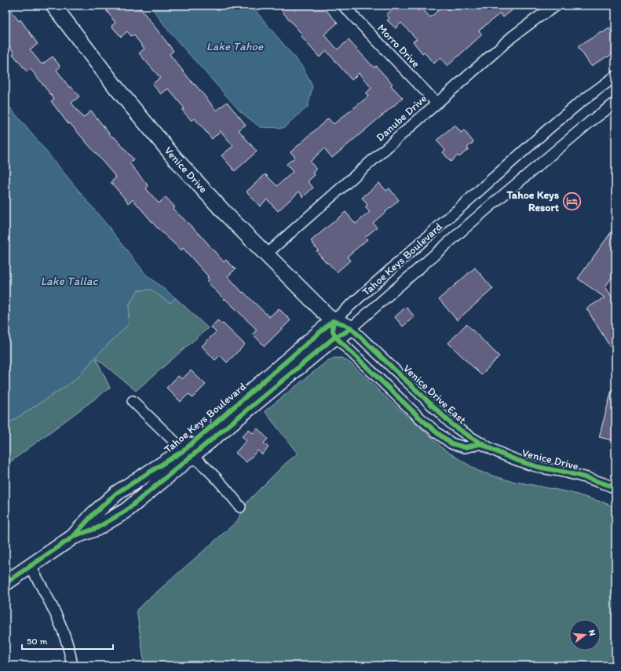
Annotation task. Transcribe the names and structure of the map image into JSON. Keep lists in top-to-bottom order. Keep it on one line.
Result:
{"streets":{"street":["Morro Drive","Danube Drive","Venice Drive","Tahoe Keys Boulevard","Venice Drive East"]},"crossings":[["Morro Drive","Danube Drive"],["Danube Drive","Venice Drive"],["Venice Drive","Tahoe Keys Boulevard"],["Venice Drive","Venice Drive East"],["Tahoe Keys Boulevard","Venice Drive East"]],"water":["Lake Tahoe","Lake Tallac"],"places":{"hotel":["Tahoe Keys Resort"]},"scale_bar":"50 m","north":"right"}
